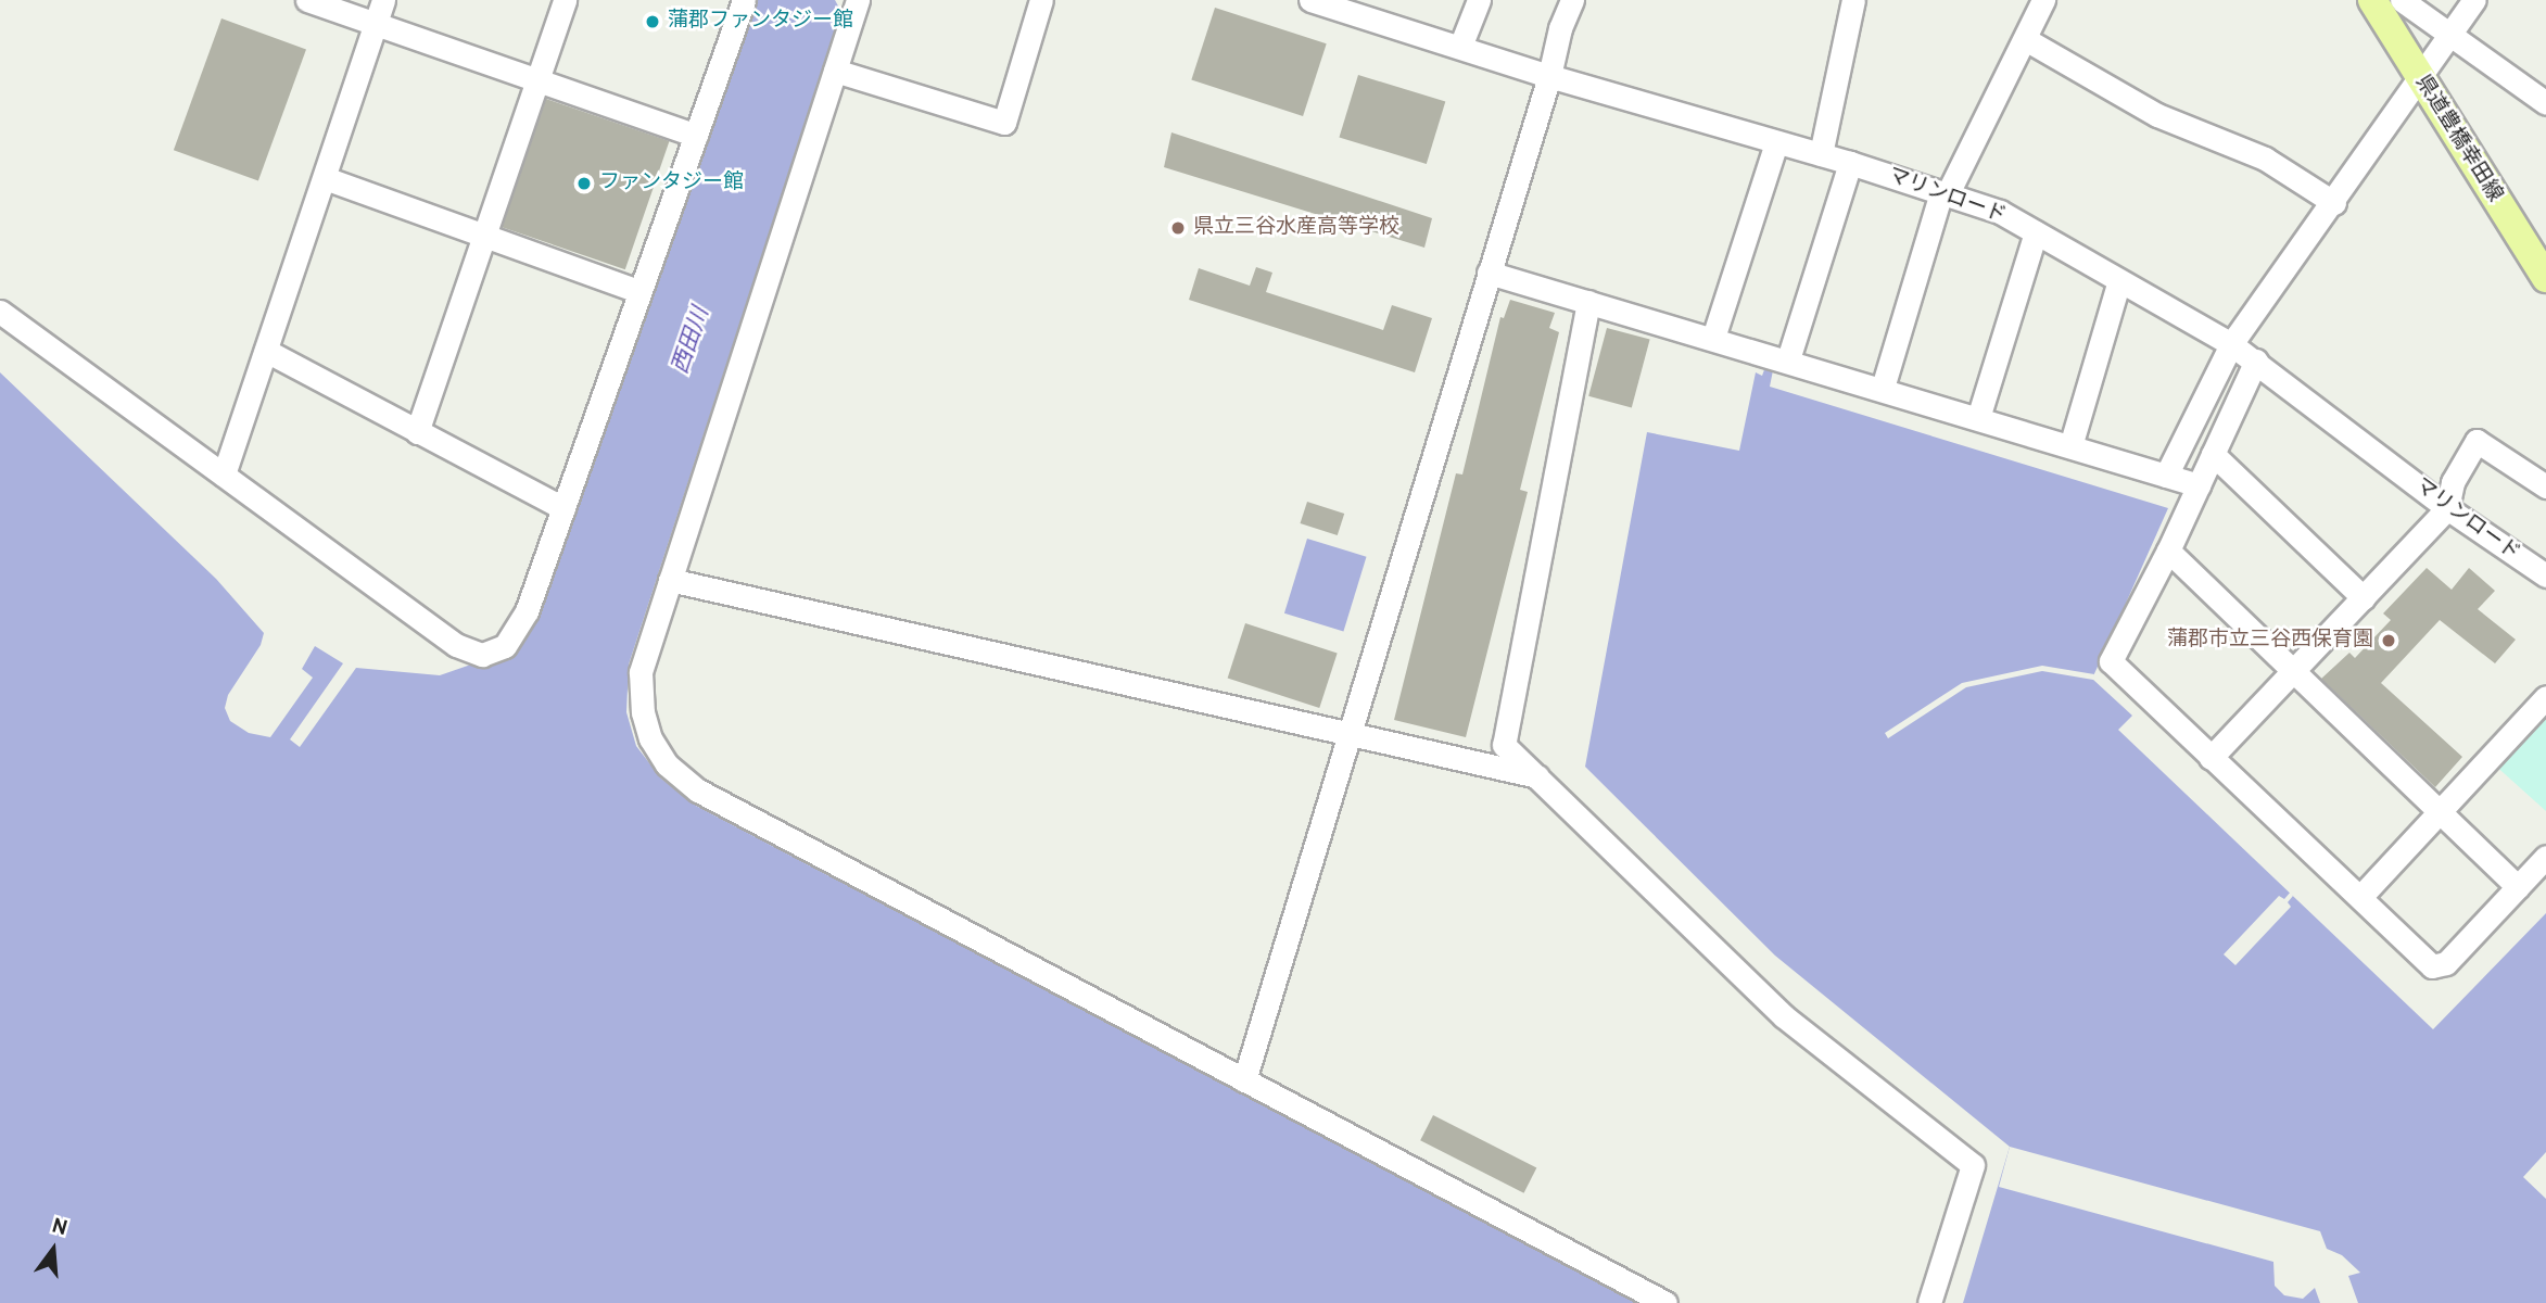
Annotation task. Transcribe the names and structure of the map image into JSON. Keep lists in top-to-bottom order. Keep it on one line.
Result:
{"streets":{"main road":["県道豊橋幸田線"],"street":["マリンロード"]},"water":["西田川"],"places":["蒲郡ファンタジー館","ファンタジー館","県立三谷水産高等学校","蒲郡市立三谷西保育園"],"north":"top"}
